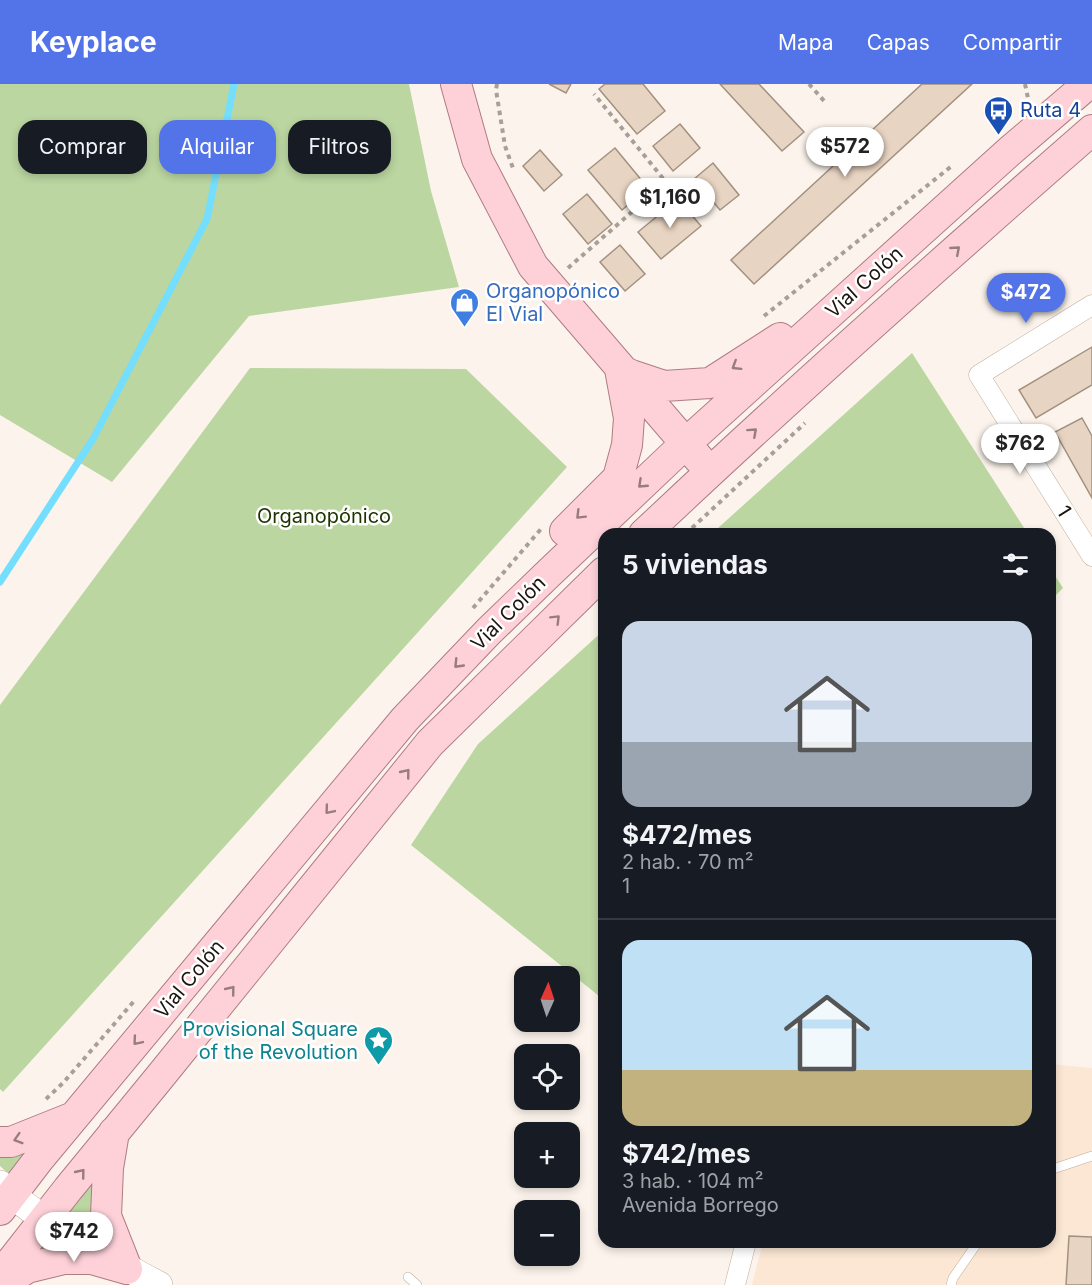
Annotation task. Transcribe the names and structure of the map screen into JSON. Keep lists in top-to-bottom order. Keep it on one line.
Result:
{"streets":{"main road":["Vial Colón"],"street":["1"]},"parks":["Organopónico"],"places":{"bus stop":["Ruta 4"],"shop":["Organopónico El Vial"],"place":["Provisional Square of the Revolution"]},"north":"top","page":{"header":"Keyplace","nav":["Mapa","Capas","Compartir"],"chip":["Comprar","Alquilar","Filtros"],"price":["$572","$1,160","$472","$762","$742"],"heading":"5 viviendas","list":[{"name":"$472/mes","note":"2 hab. · 70 m² · 1"},{"name":"$742/mes","note":"3 hab. · 104 m² · Avenida Borrego"}],"map_buttons":["+","−"]}}
